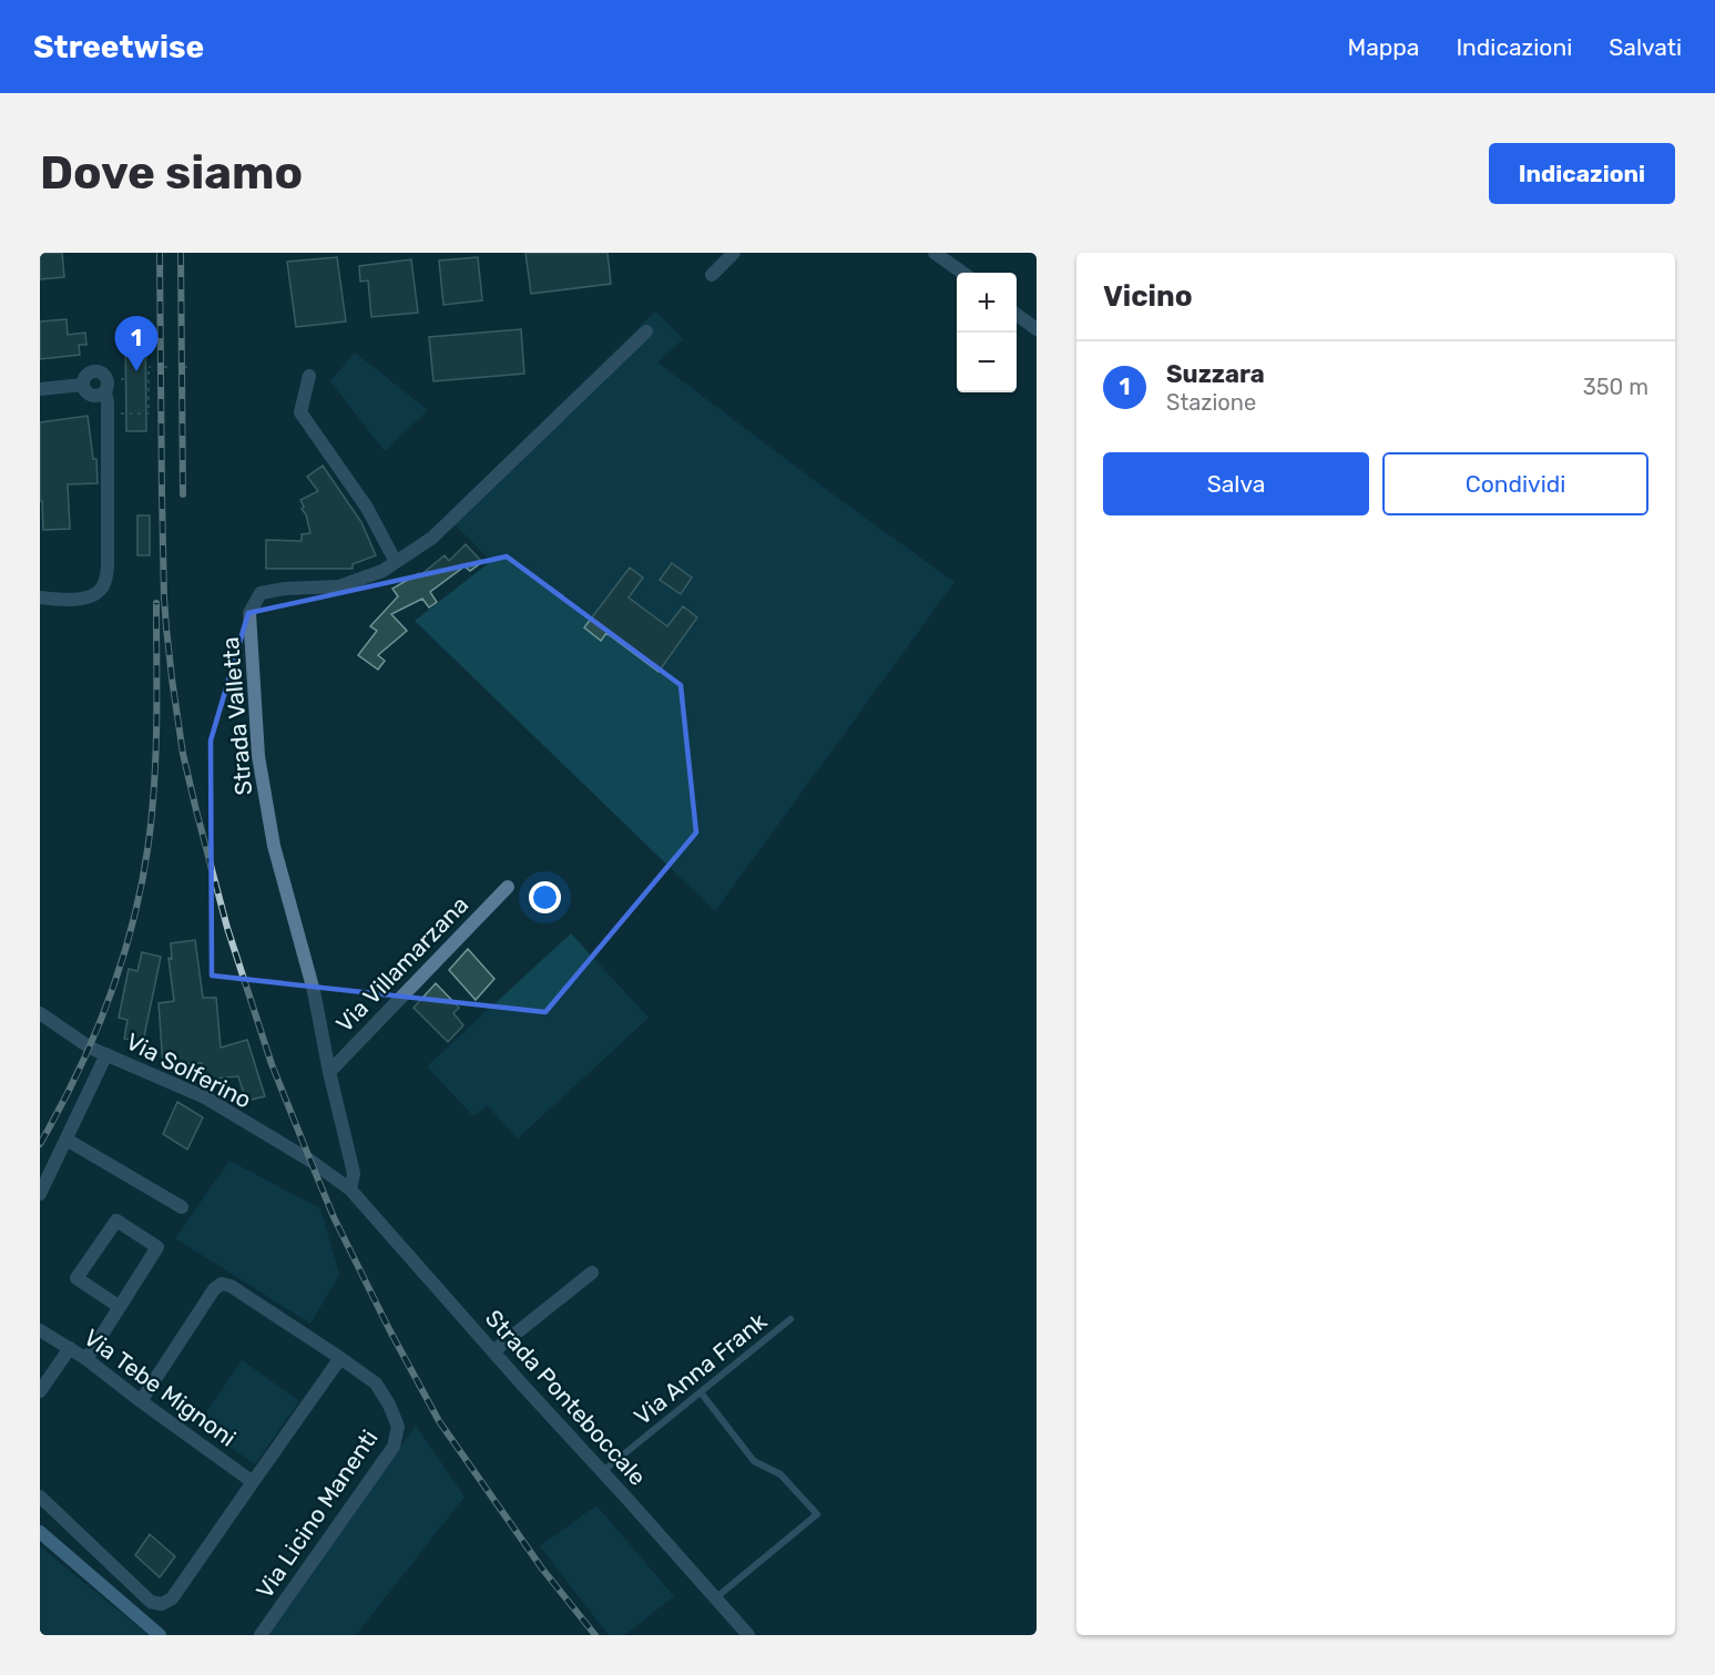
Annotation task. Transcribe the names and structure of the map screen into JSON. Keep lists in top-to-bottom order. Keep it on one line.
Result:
{"streets":{"street":["Strada Valletta","Via Villamarzana","Via Solferino","Via Tebe Mignoni","Strada Ponteboccale","Via Licino Manenti"],"lane":["Via Anna Frank"]},"crossings":[["Strada Valletta","Via Villamarzana"],["Strada Valletta","Via Solferino"],["Strada Valletta","Strada Ponteboccale"],["Via Solferino","Strada Ponteboccale"],["Via Anna Frank","Strada Ponteboccale"],["Via Tebe Mignoni","Via Licino Manenti"]],"page":{"header":"Streetwise","nav":["Mappa","Indicazioni","Salvati"],"buttons":["Indicazioni",["Salva","Condividi"]],"title":"Dove siamo","heading":"Vicino","map_buttons":["+","−"],"pins":"1","list":[{"mark":"1","name":"Suzzara","note":"Stazione","value":"350 m"}]}}
